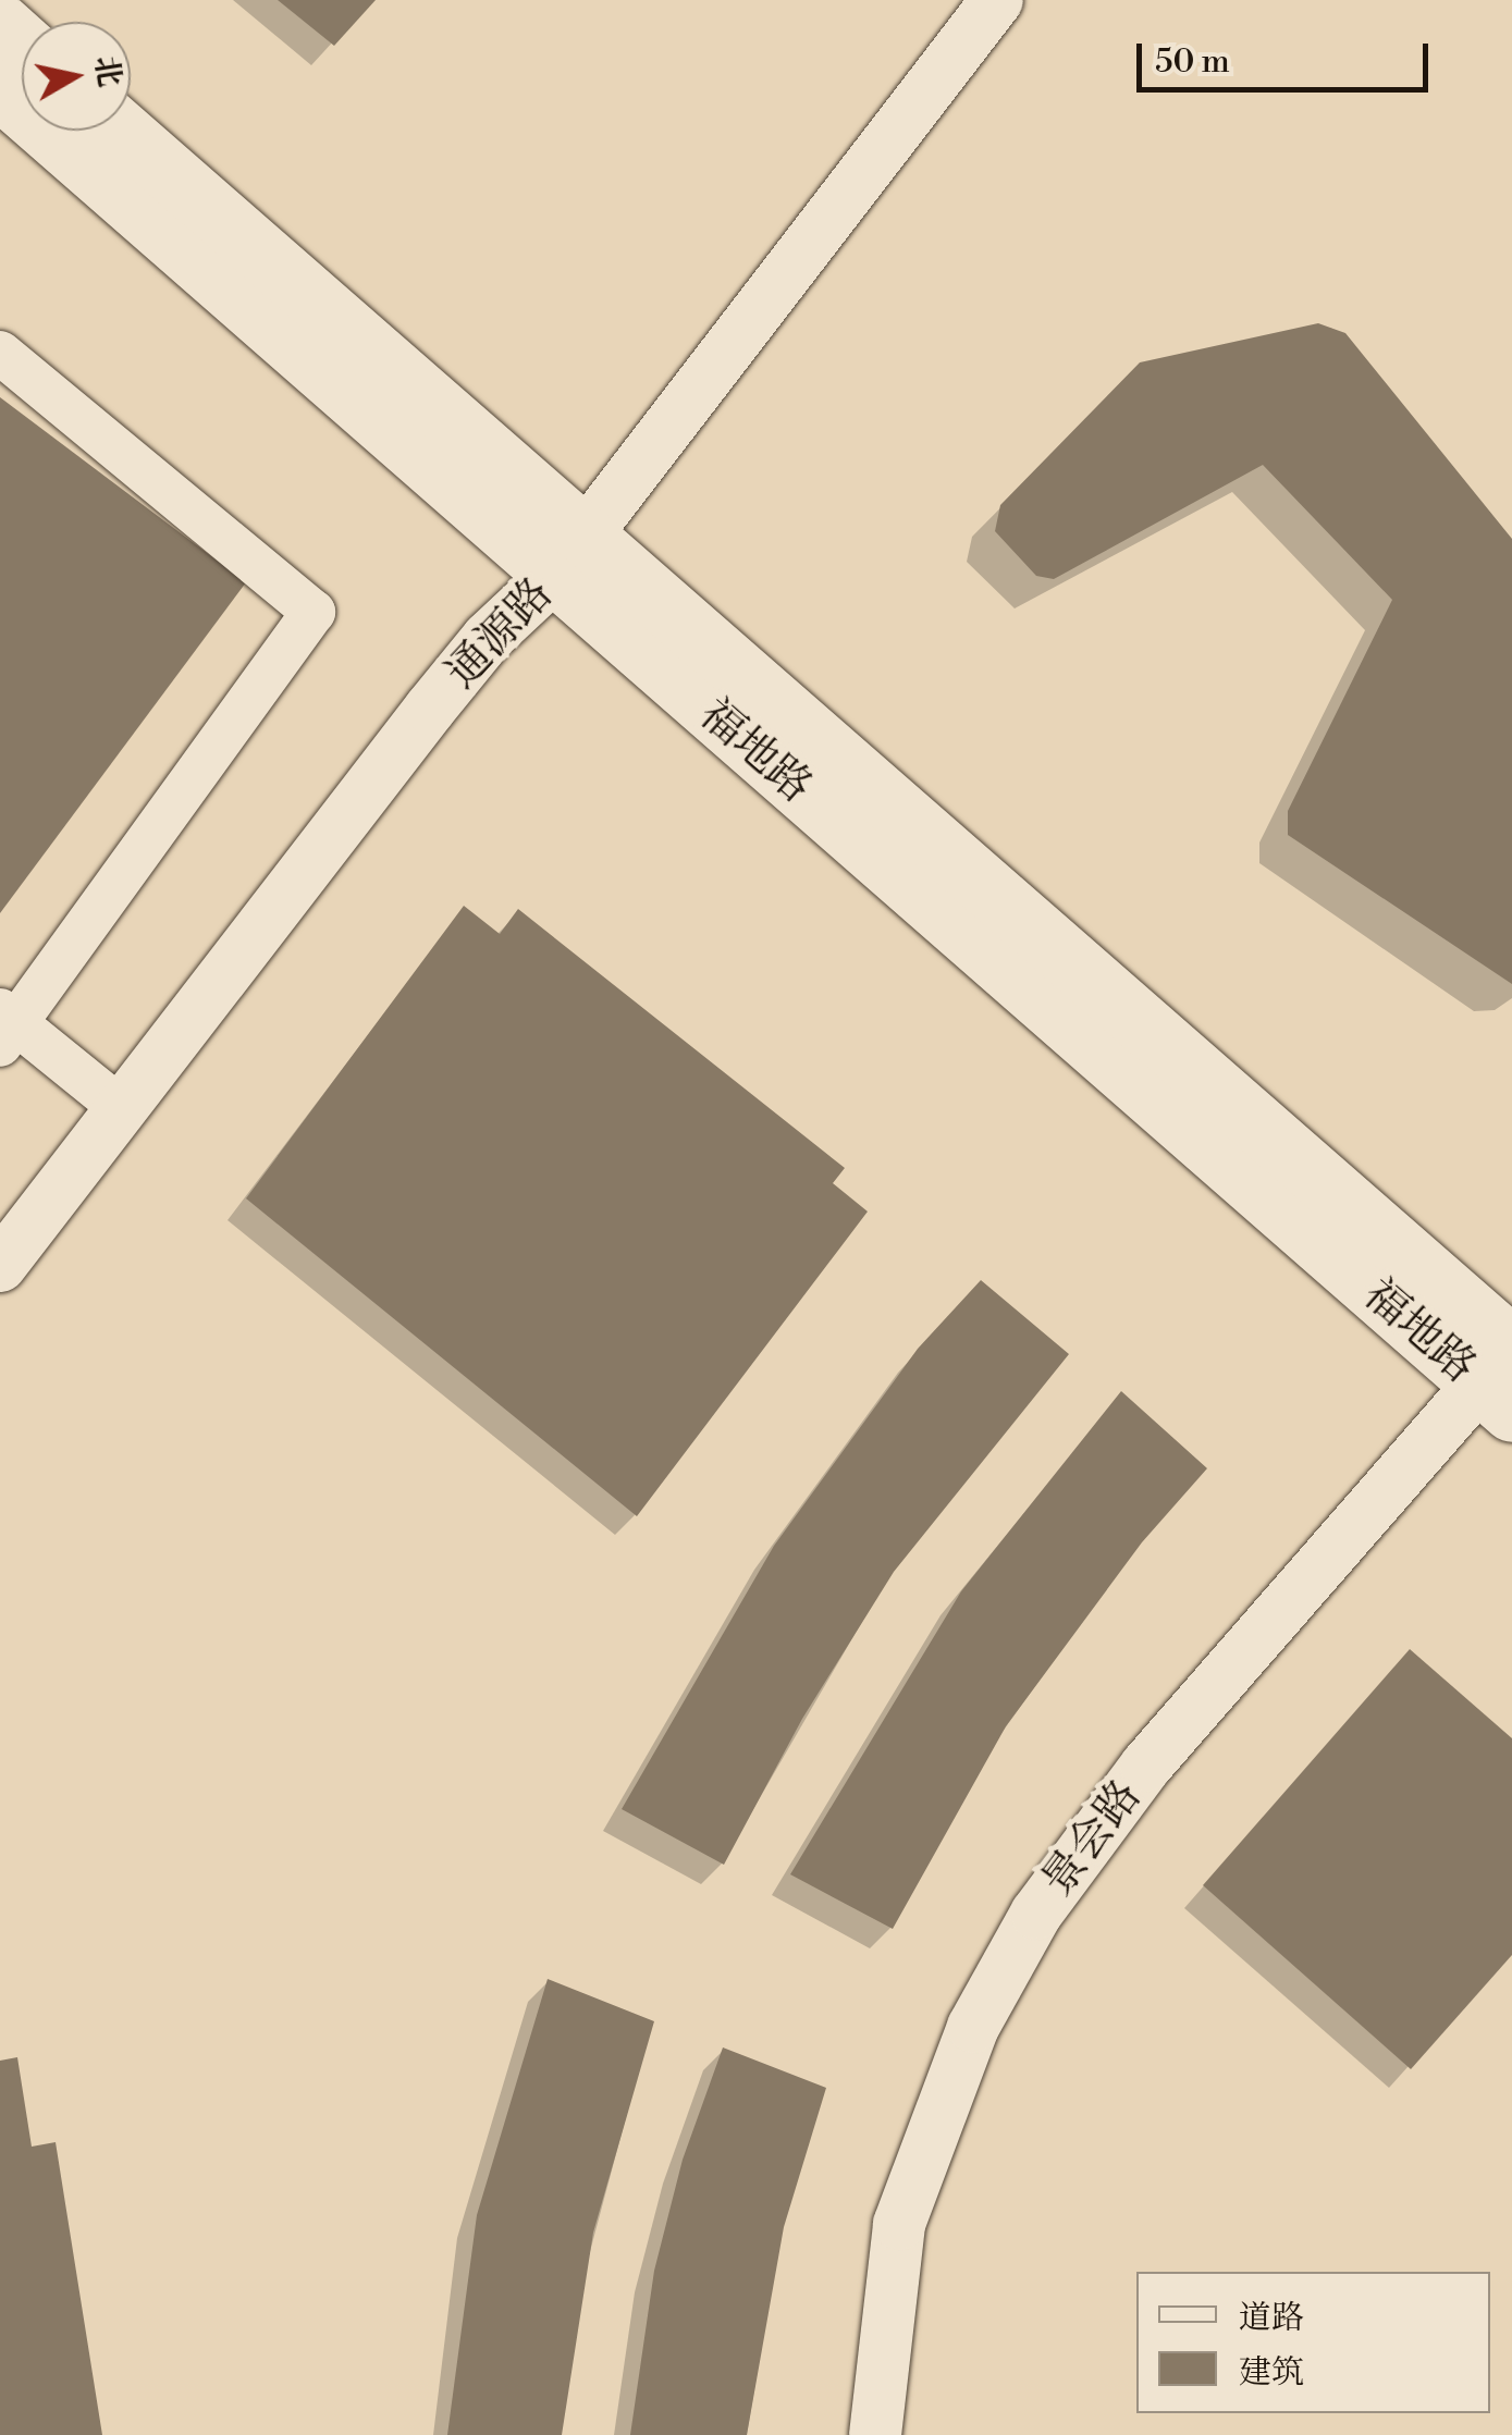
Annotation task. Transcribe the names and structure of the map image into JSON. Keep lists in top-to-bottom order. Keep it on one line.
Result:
{"streets":{"main road":["福地路"],"street":["通源路","景会路"]},"crossings":[["通源路","福地路"],["福地路","景会路"]],"legend":["道路","建筑"],"scale_bar":"50 m","north":"right"}
